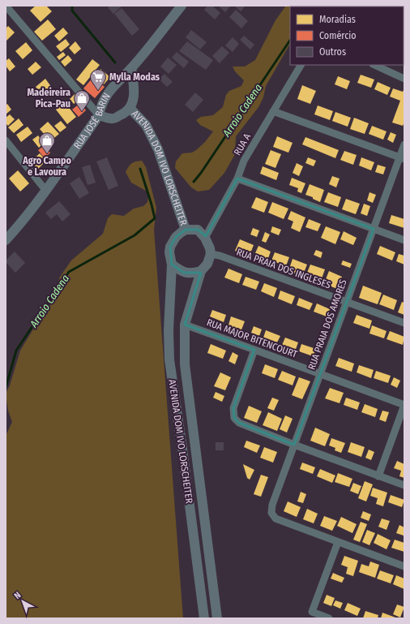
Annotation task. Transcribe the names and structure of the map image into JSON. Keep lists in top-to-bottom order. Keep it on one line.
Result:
{"streets":{"main road":["RUA JOSÉ BARIN","AVENIDA DOM IVO LORSCHEITER"],"street":["RUA A","RUA PRAIA DOS INGLESES","RUA PRAIA DOS AMORES","RUA MAJOR BITENCOURT"]},"crossings":[["RUA JOSÉ BARIN","AVENIDA DOM IVO LORSCHEITER"],["RUA A","AVENIDA DOM IVO LORSCHEITER"],["RUA A","RUA PRAIA DOS INGLESES"],["AVENIDA DOM IVO LORSCHEITER","RUA PRAIA DOS INGLESES"],["AVENIDA DOM IVO LORSCHEITER","RUA MAJOR BITENCOURT"],["RUA PRAIA DOS INGLESES","RUA PRAIA DOS AMORES"],["RUA PRAIA DOS AMORES","RUA MAJOR BITENCOURT"]],"water":["Arroio Cadena"],"places":{"supermarket":["Mylla Modas"],"shop":["Madeireira Pica-Pau","Agro Campo e Lavoura"]},"legend":["Moradias","Comércio","Outros"],"north":"top left"}
